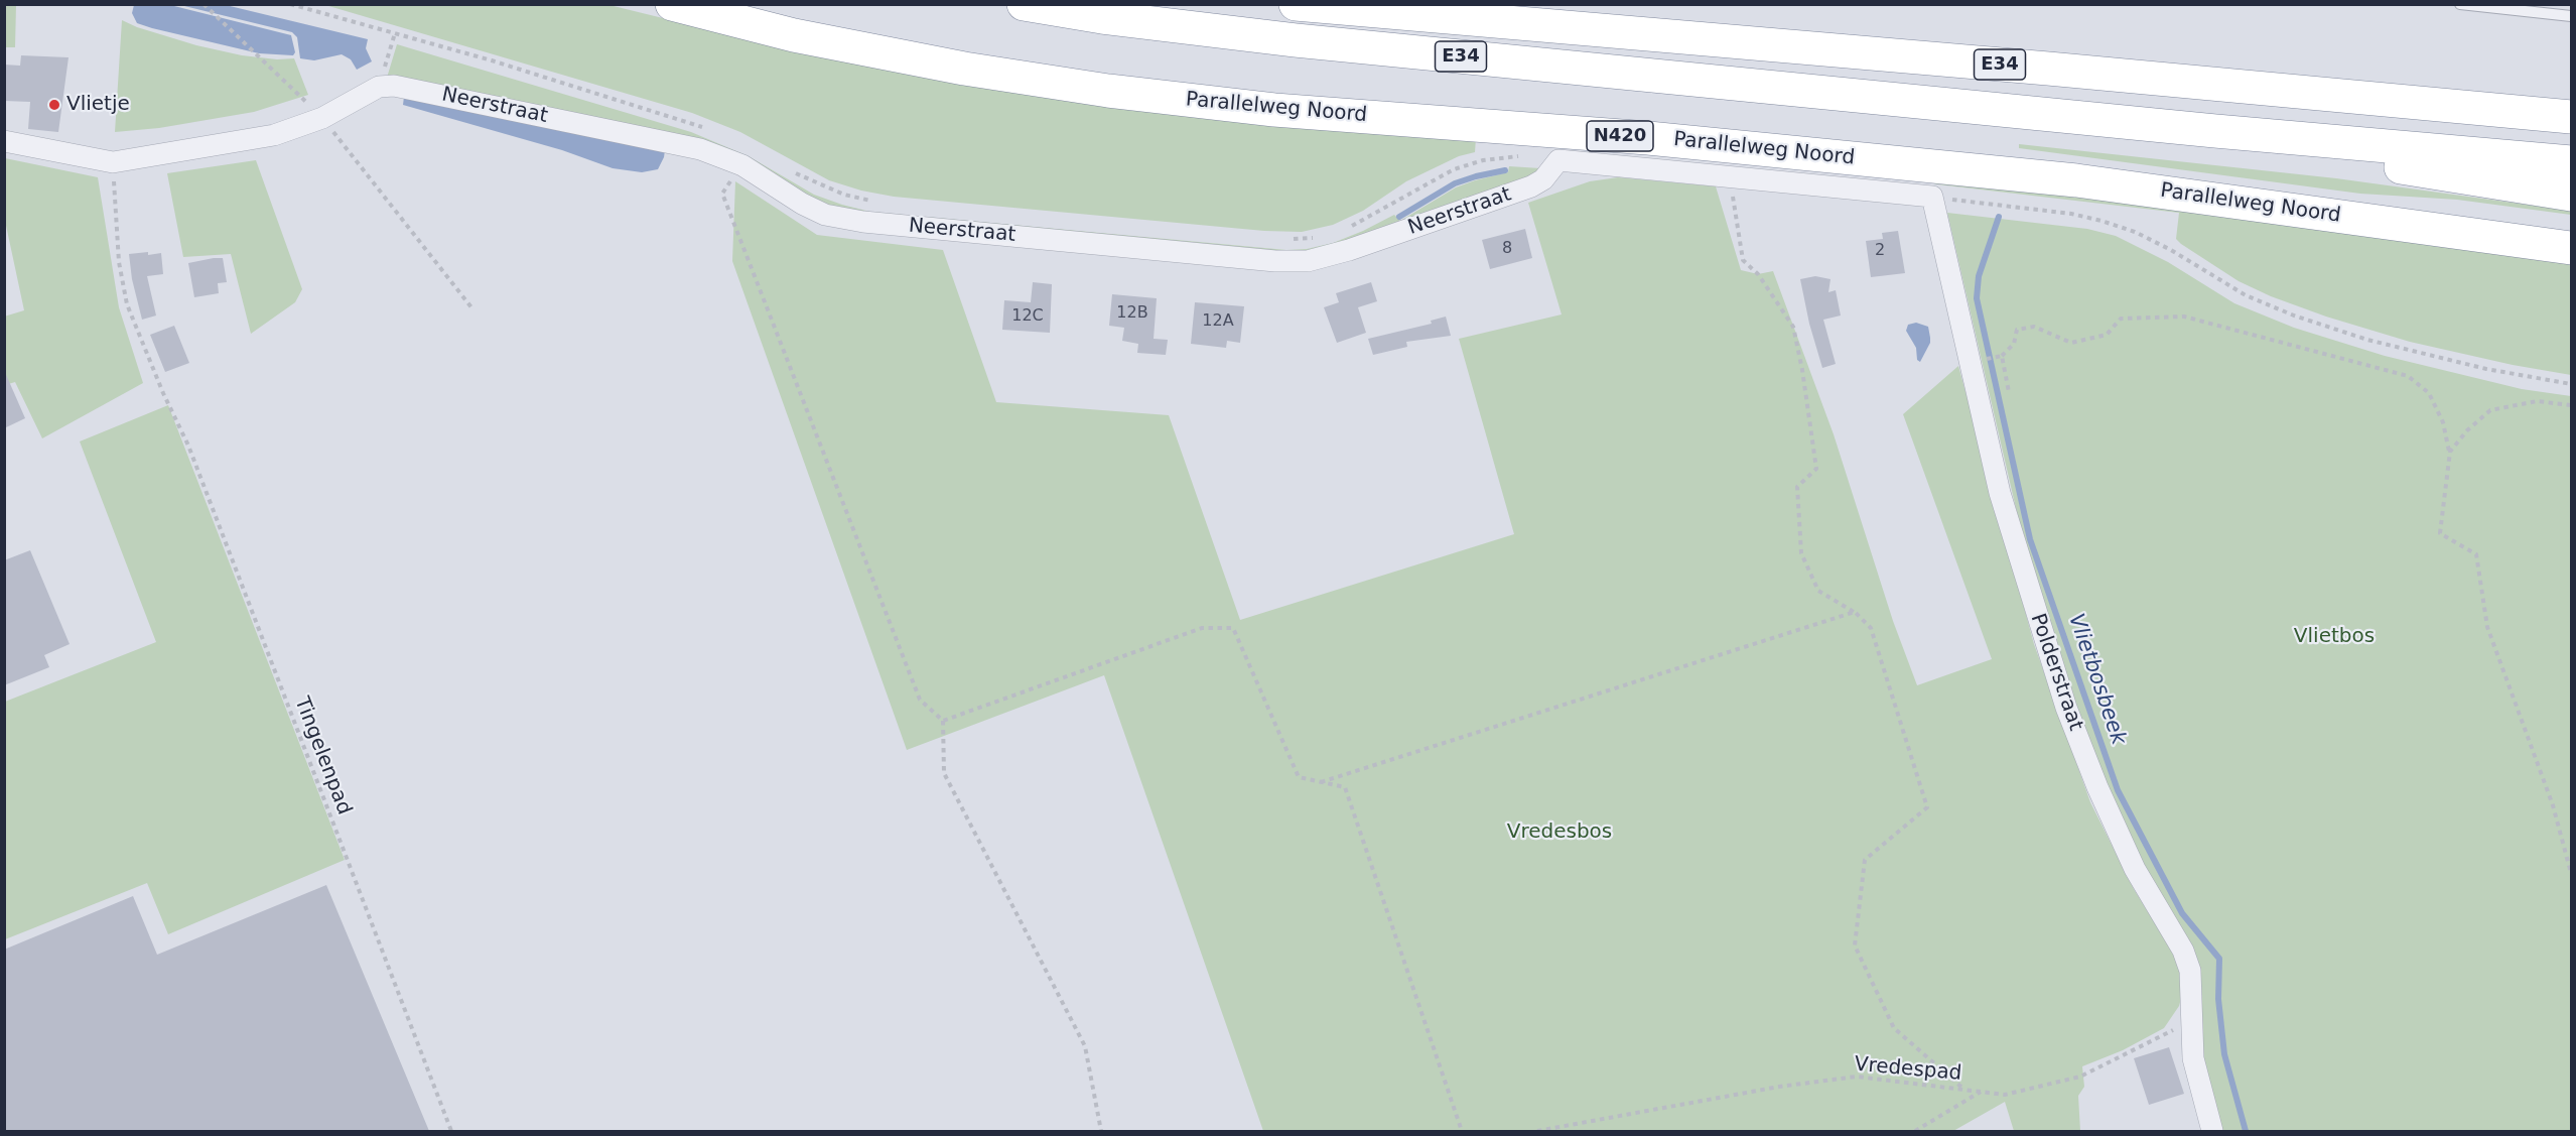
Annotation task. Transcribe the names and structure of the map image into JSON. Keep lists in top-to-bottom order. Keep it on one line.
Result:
{"streets":{"highway":["E34","Parallelweg Noord","N420"],"street":["Neerstraat","Polderstraat"],"path":["Tingelenpad","Vredespad"]},"crossings":[["Polderstraat","Vredespad"]],"water":["Vlietbosbeek"],"parks":["Vlietbos","Vredesbos"],"places":["Vlietje"],"house_numbers":["8","2","12B","12C","12A"]}
